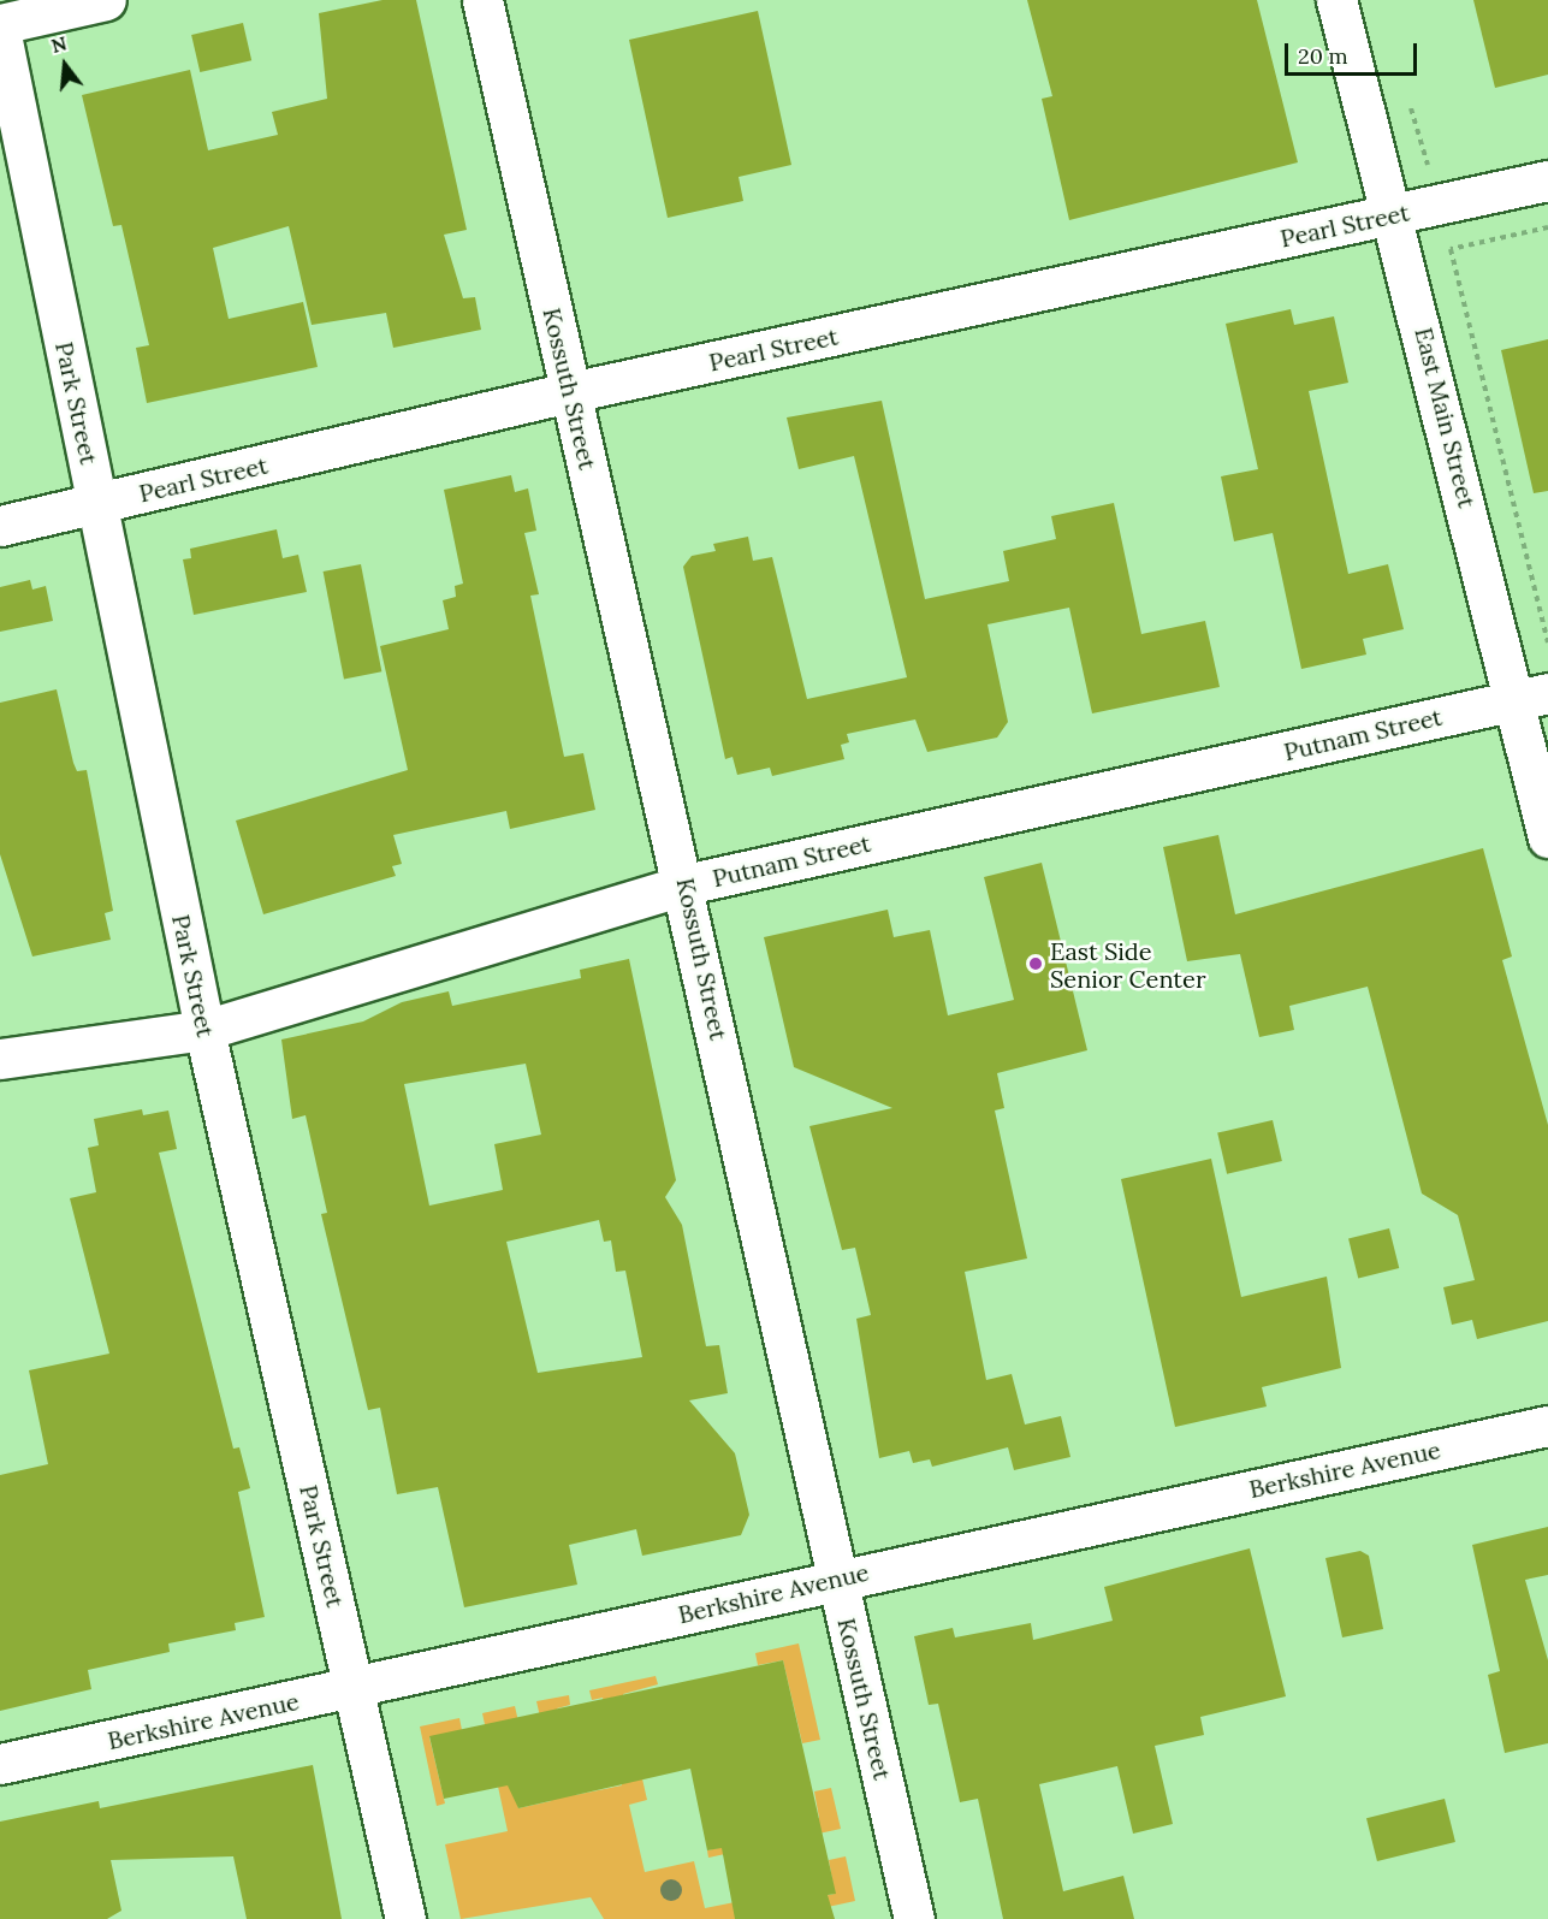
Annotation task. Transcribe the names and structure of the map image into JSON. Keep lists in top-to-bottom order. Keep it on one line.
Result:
{"streets":{"street":["Pearl Street","Kossuth Street","Park Street","East Main Street","Putnam Street","Berkshire Avenue"]},"crossings":[["Pearl Street","Kossuth Street"],["Pearl Street","Park Street"],["Pearl Street","East Main Street"],["Kossuth Street","Putnam Street"],["Kossuth Street","Berkshire Avenue"],["Park Street","Putnam Street"],["Park Street","Berkshire Avenue"],["East Main Street","Putnam Street"]],"places":["East Side Senior Center"],"scale_bar":"20 m","north":"top"}
